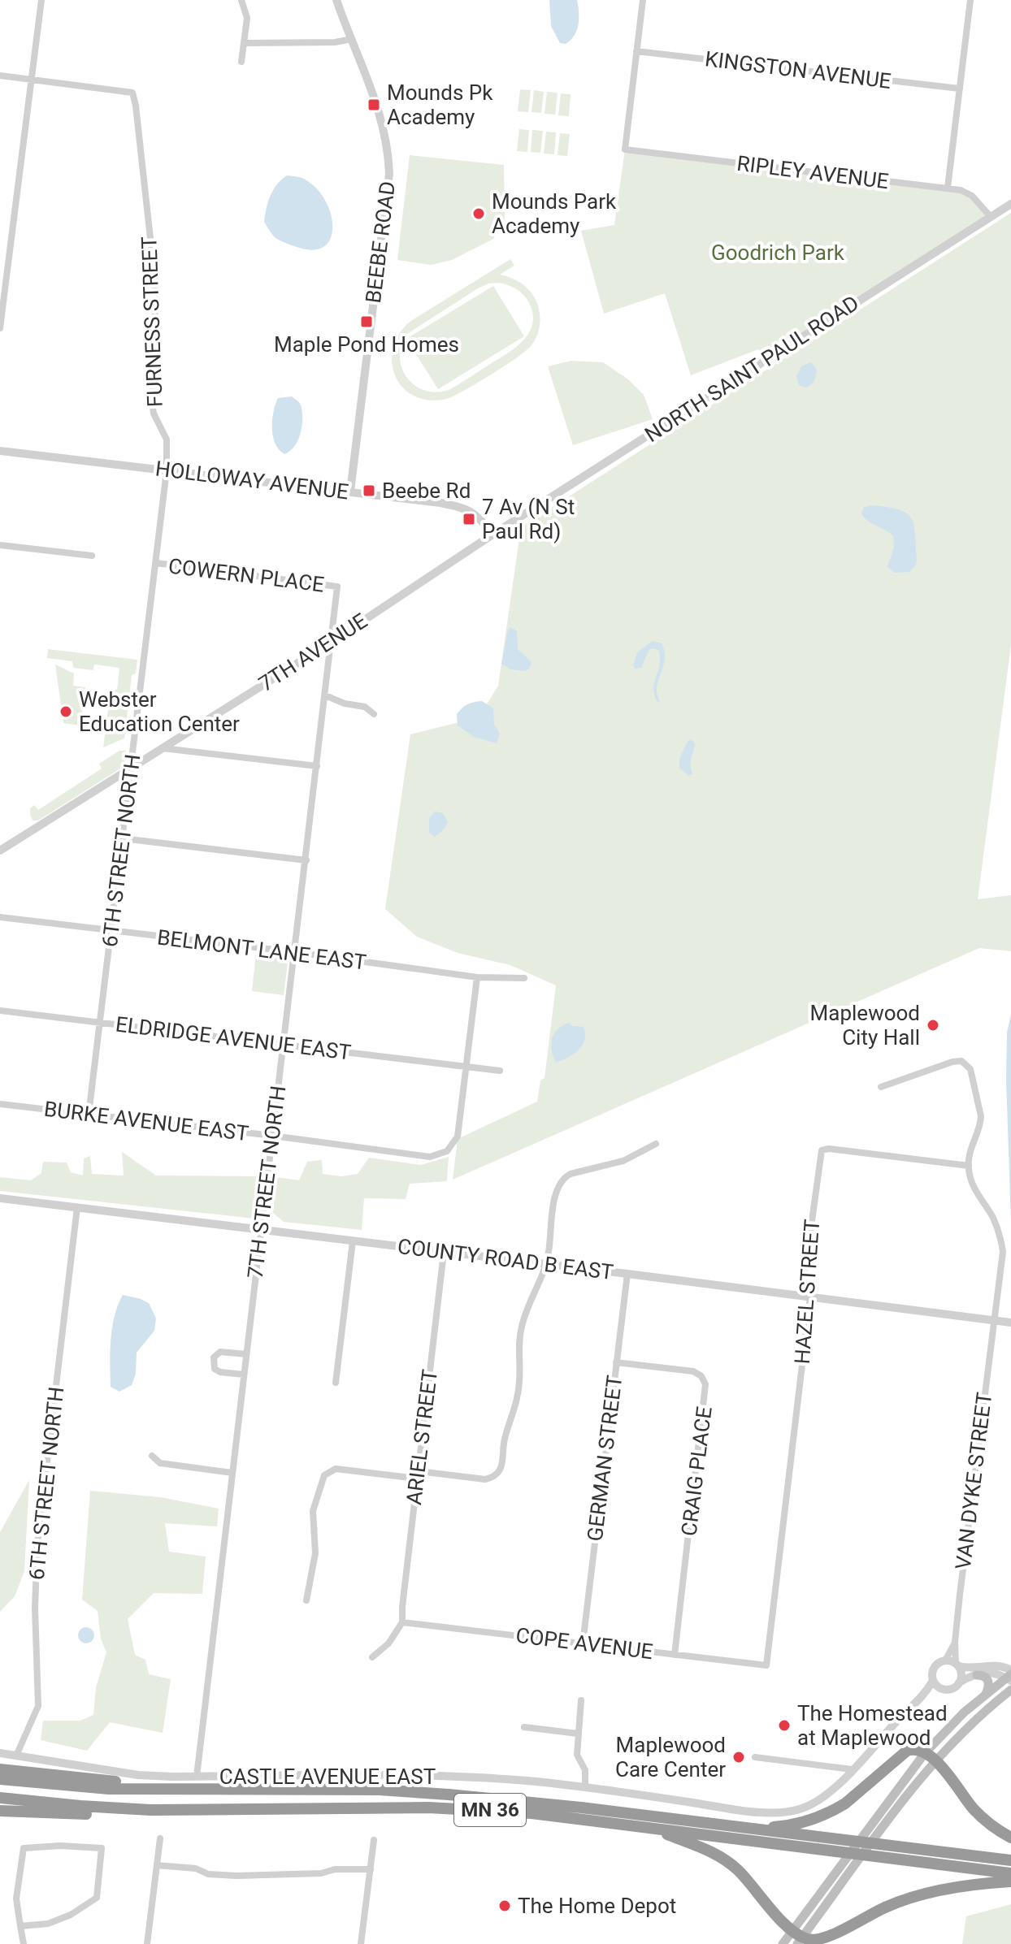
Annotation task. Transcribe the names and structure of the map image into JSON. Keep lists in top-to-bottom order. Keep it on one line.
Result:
{"streets":{"highway":["MN 36"],"street":["KINGSTON AVENUE","RIPLEY AVENUE","BEEBE ROAD","FURNESS STREET","NORTH SAINT PAUL ROAD","HOLLOWAY AVENUE","COWERN PLACE","7TH AVENUE","6TH STREET NORTH","BELMONT LANE EAST","ELDRIDGE AVENUE EAST","BURKE AVENUE EAST","7TH STREET NORTH","COUNTY ROAD B EAST","HAZEL STREET","ARIEL STREET","GERMAN STREET","CRAIG PLACE","VAN DYKE STREET","COPE AVENUE","CASTLE AVENUE EAST"]},"crossings":[["KINGSTON AVENUE","RIPLEY AVENUE"],["RIPLEY AVENUE","NORTH SAINT PAUL ROAD"],["BEEBE ROAD","HOLLOWAY AVENUE"],["FURNESS STREET","HOLLOWAY AVENUE"],["FURNESS STREET","6TH STREET NORTH"],["NORTH SAINT PAUL ROAD","HOLLOWAY AVENUE"],["NORTH SAINT PAUL ROAD","7TH AVENUE"],["HOLLOWAY AVENUE","7TH AVENUE"],["HOLLOWAY AVENUE","6TH STREET NORTH"],["COWERN PLACE","6TH STREET NORTH"],["COWERN PLACE","7TH STREET NORTH"],["7TH AVENUE","6TH STREET NORTH"],["7TH AVENUE","7TH STREET NORTH"],["6TH STREET NORTH","BELMONT LANE EAST"],["6TH STREET NORTH","ELDRIDGE AVENUE EAST"],["6TH STREET NORTH","BURKE AVENUE EAST"],["6TH STREET NORTH","COUNTY ROAD B EAST"],["6TH STREET NORTH","CASTLE AVENUE EAST"],["BELMONT LANE EAST","7TH STREET NORTH"],["ELDRIDGE AVENUE EAST","BURKE AVENUE EAST"],["ELDRIDGE AVENUE EAST","7TH STREET NORTH"],["BURKE AVENUE EAST","7TH STREET NORTH"],["7TH STREET NORTH","COUNTY ROAD B EAST"],["7TH STREET NORTH","CASTLE AVENUE EAST"],["COUNTY ROAD B EAST","HAZEL STREET"],["COUNTY ROAD B EAST","ARIEL STREET"],["COUNTY ROAD B EAST","GERMAN STREET"],["COUNTY ROAD B EAST","VAN DYKE STREET"],["HAZEL STREET","COPE AVENUE"],["ARIEL STREET","COPE AVENUE"],["GERMAN STREET","CRAIG PLACE"],["GERMAN STREET","COPE AVENUE"],["CRAIG PLACE","COPE AVENUE"]],"parks":["Goodrich Park"],"places":{"transit":["Mounds Pk Academy","Maple Pond Homes","Beebe Rd","7 Av (N St Paul Rd)"],"other":["Mounds Park Academy","Webster Education Center","Maplewood City Hall","The Homestead at Maplewood","Maplewood Care Center","The Home Depot"]}}
